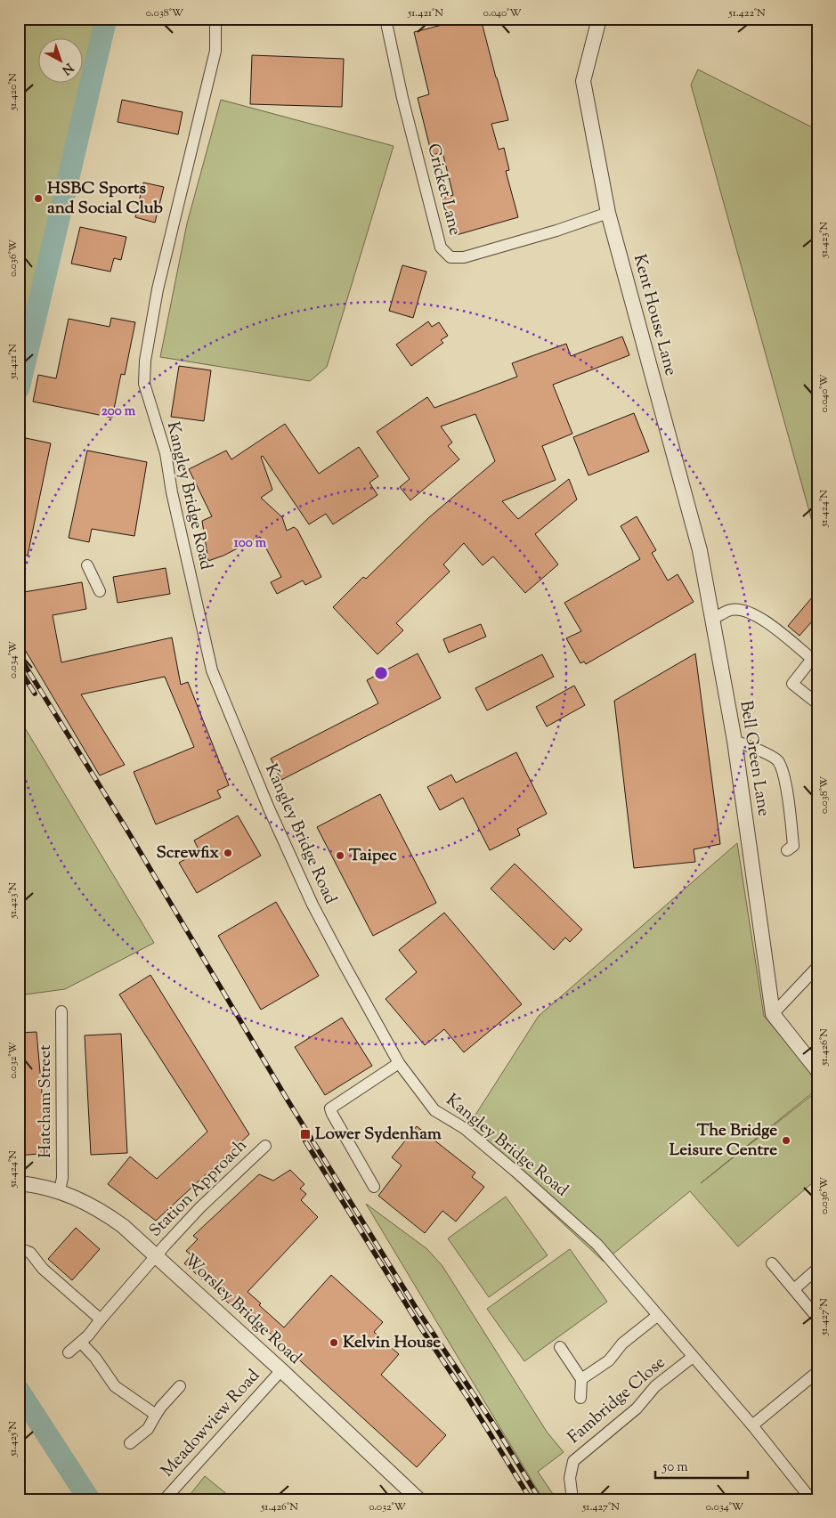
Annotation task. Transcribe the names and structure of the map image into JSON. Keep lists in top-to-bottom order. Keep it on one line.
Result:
{"streets":{"street":["Cricket Lane","Kent House Lane","Kangley Bridge Road","Bell Green Lane","Hatcham Street","Station Approach","Worsley Bridge Road","Fambridge Close","Meadowview Road"]},"crossings":[["Cricket Lane","Kent House Lane"],["Kent House Lane","Bell Green Lane"],["Kangley Bridge Road","Fambridge Close"],["Hatcham Street","Worsley Bridge Road"],["Station Approach","Worsley Bridge Road"],["Worsley Bridge Road","Meadowview Road"]],"places":{"other":["HSBC Sports and Social Club","Screwfix","Taipec","The Bridge Leisure Centre","Kelvin House"],"transit":["Lower Sydenham"]},"scale_bar":"50 m","north":"bottom right","coordinates":["0.038°W","51.421°N","0.040°W","51.422°N","51.420°N","51.423°N","0.036°W","51.424°N","0.034°W","51.426°N","0.032°W","51.427°N","51.425°N"],"rings":["200 m","100 m"]}
